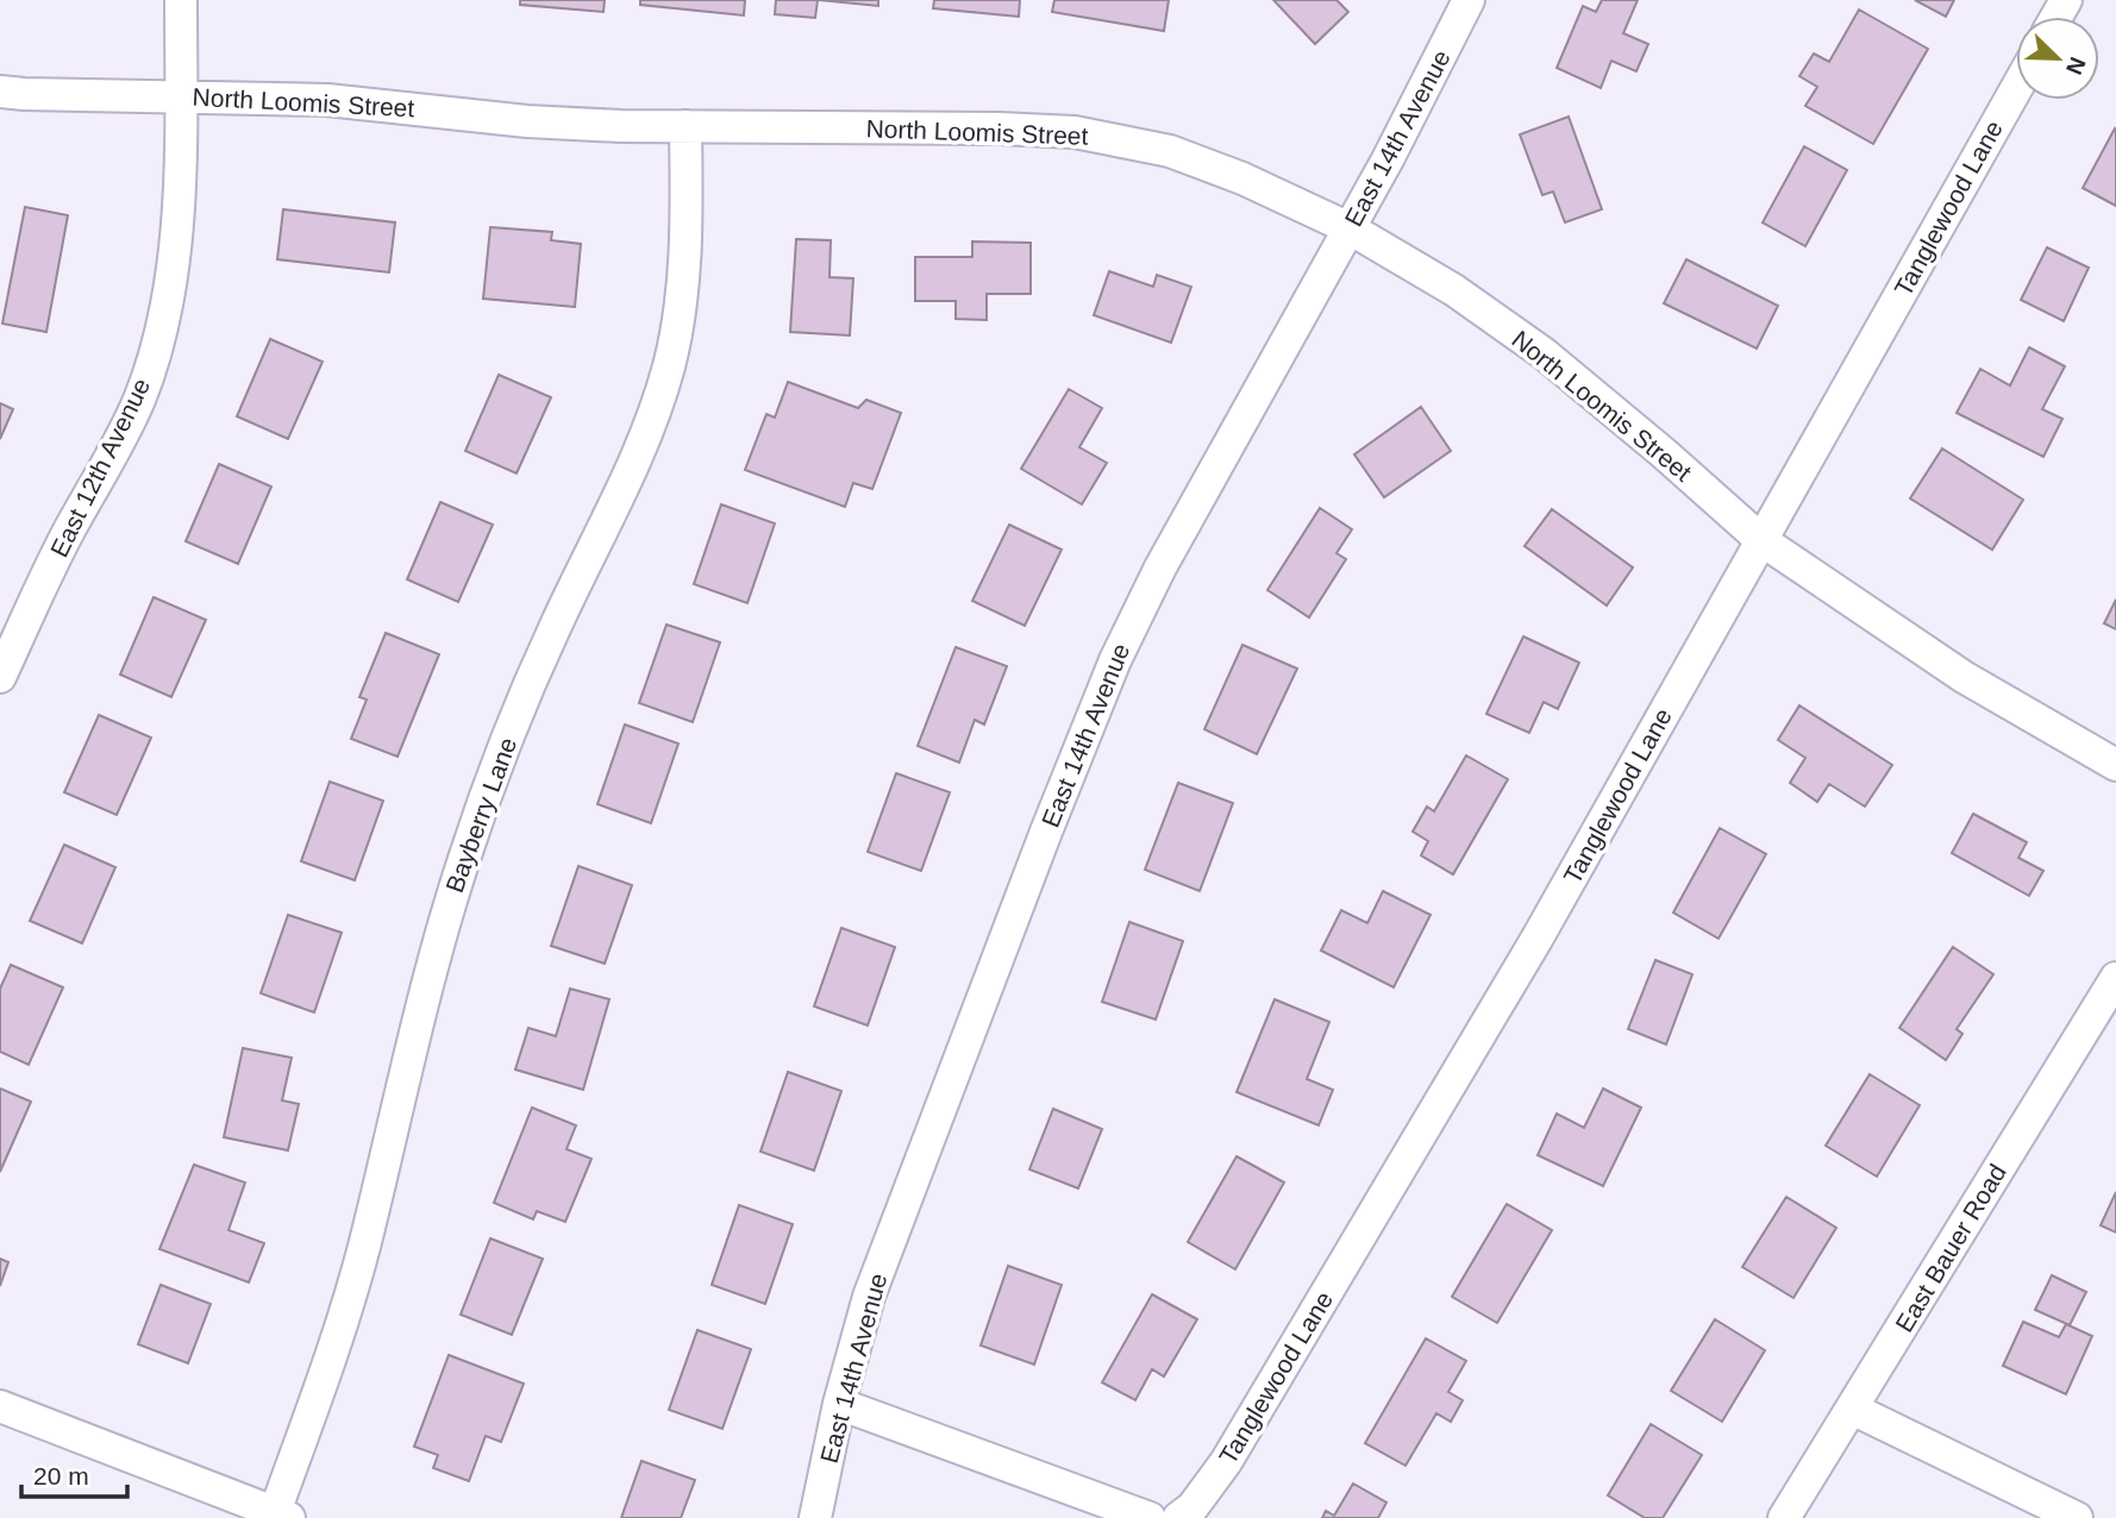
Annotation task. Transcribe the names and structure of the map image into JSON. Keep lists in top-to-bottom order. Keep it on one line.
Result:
{"streets":{"street":["North Loomis Street","East 14th Avenue","Tanglewood Lane","East 12th Avenue","Bayberry Lane","East Bauer Road"]},"crossings":[["North Loomis Street","East 14th Avenue"],["North Loomis Street","Tanglewood Lane"],["North Loomis Street","East 12th Avenue"],["North Loomis Street","Bayberry Lane"]],"scale_bar":"20 m","north":"bottom right"}
